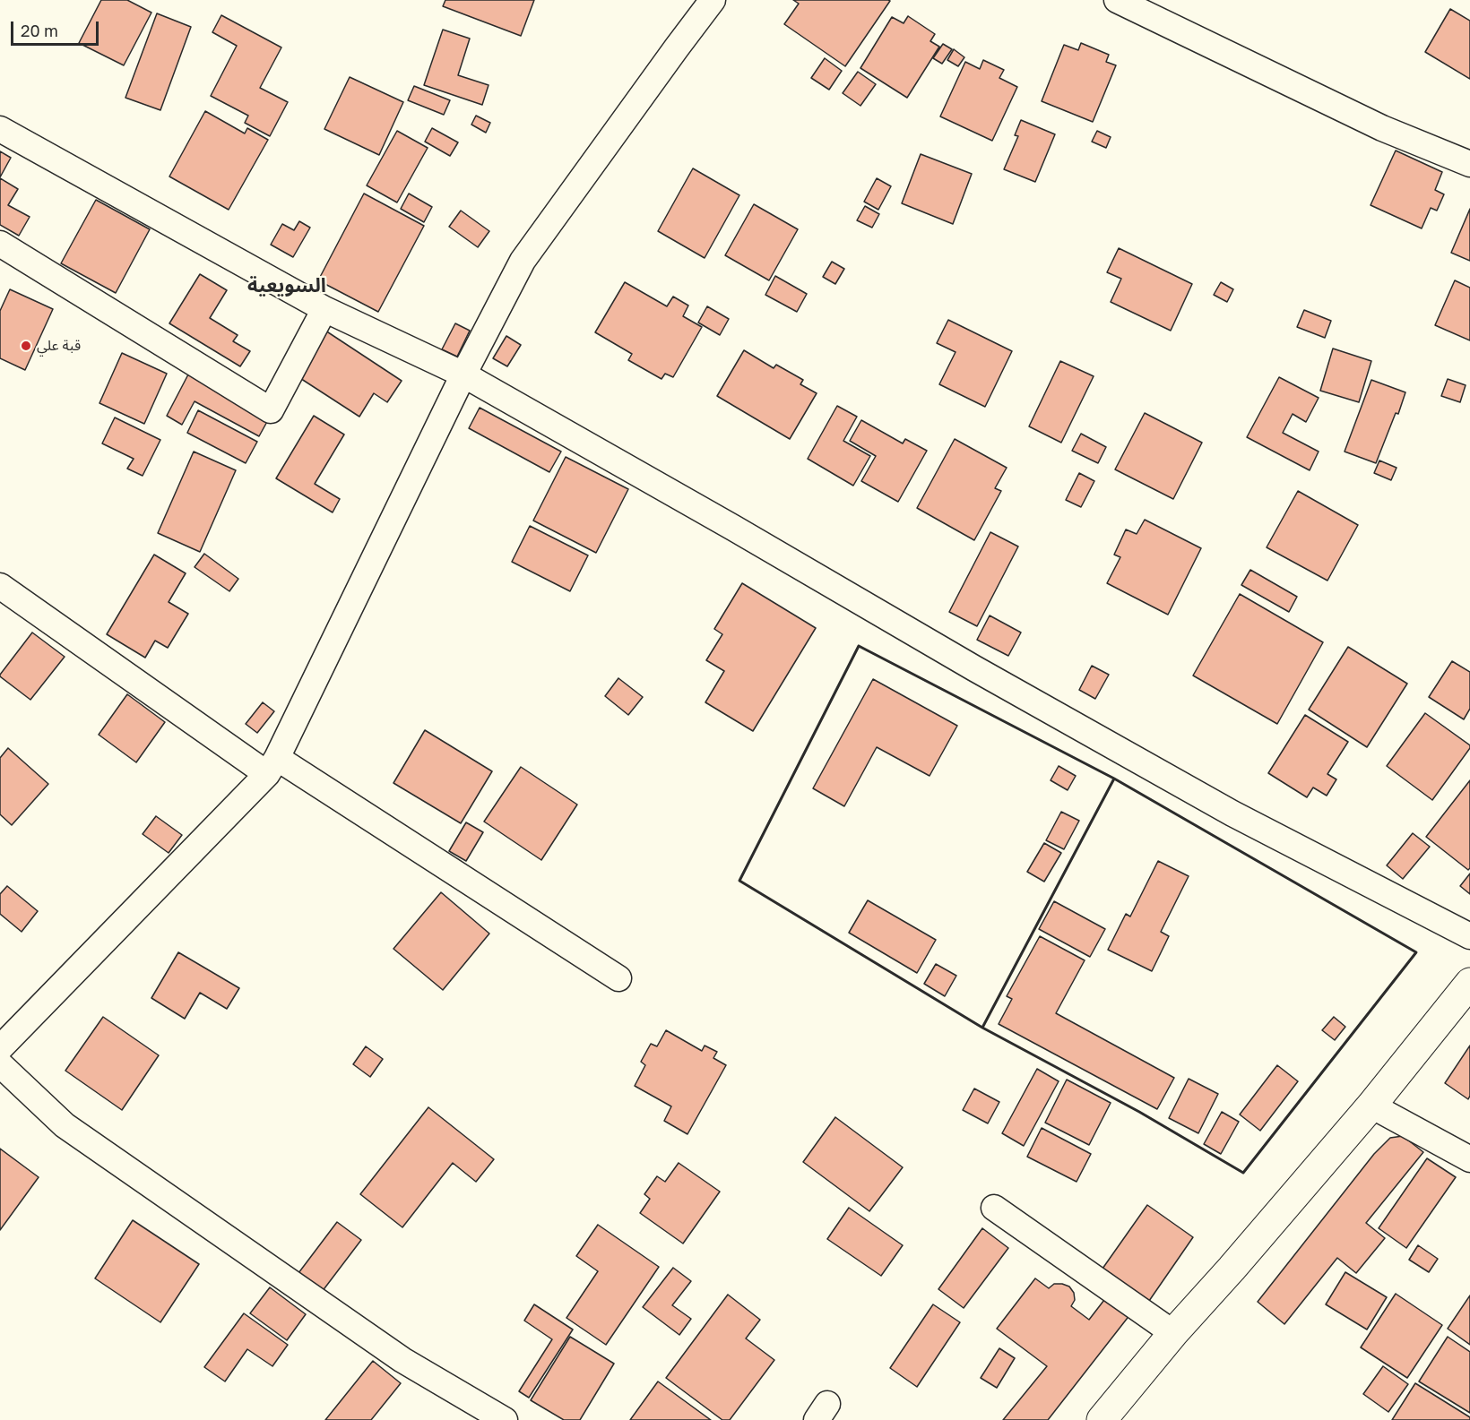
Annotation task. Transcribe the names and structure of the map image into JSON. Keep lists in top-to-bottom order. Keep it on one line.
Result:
{"districts":["السويعية"],"places":["قبة علي"],"scale_bar":"20 m"}
